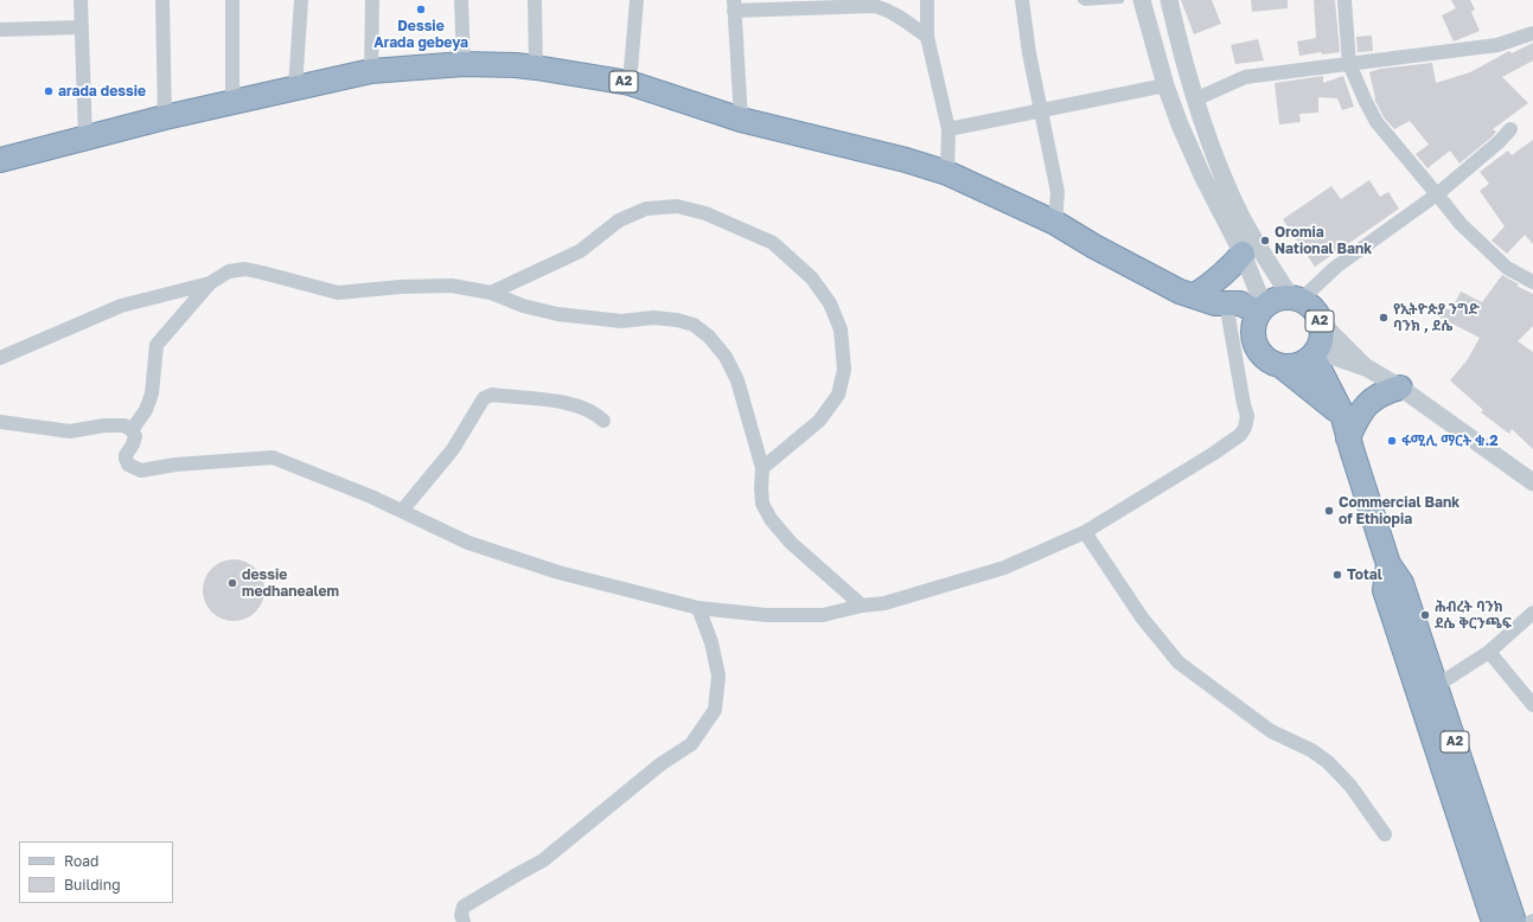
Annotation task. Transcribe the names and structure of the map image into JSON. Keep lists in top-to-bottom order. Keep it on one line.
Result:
{"streets":{"highway":["A2"]},"places":["Dessie Arada gebeya","arada dessie","Oromia National Bank","የኢትዮጵያ ንግድ ባንክ , ደሴ","ፋሚሊ ማርት ቁ.2","Commercial Bank of Ethiopia","Total","dessie medhanealem","ሕብረት ባንክ ደሴ ቅርንጫፍ"],"legend":["Road","Building"]}
